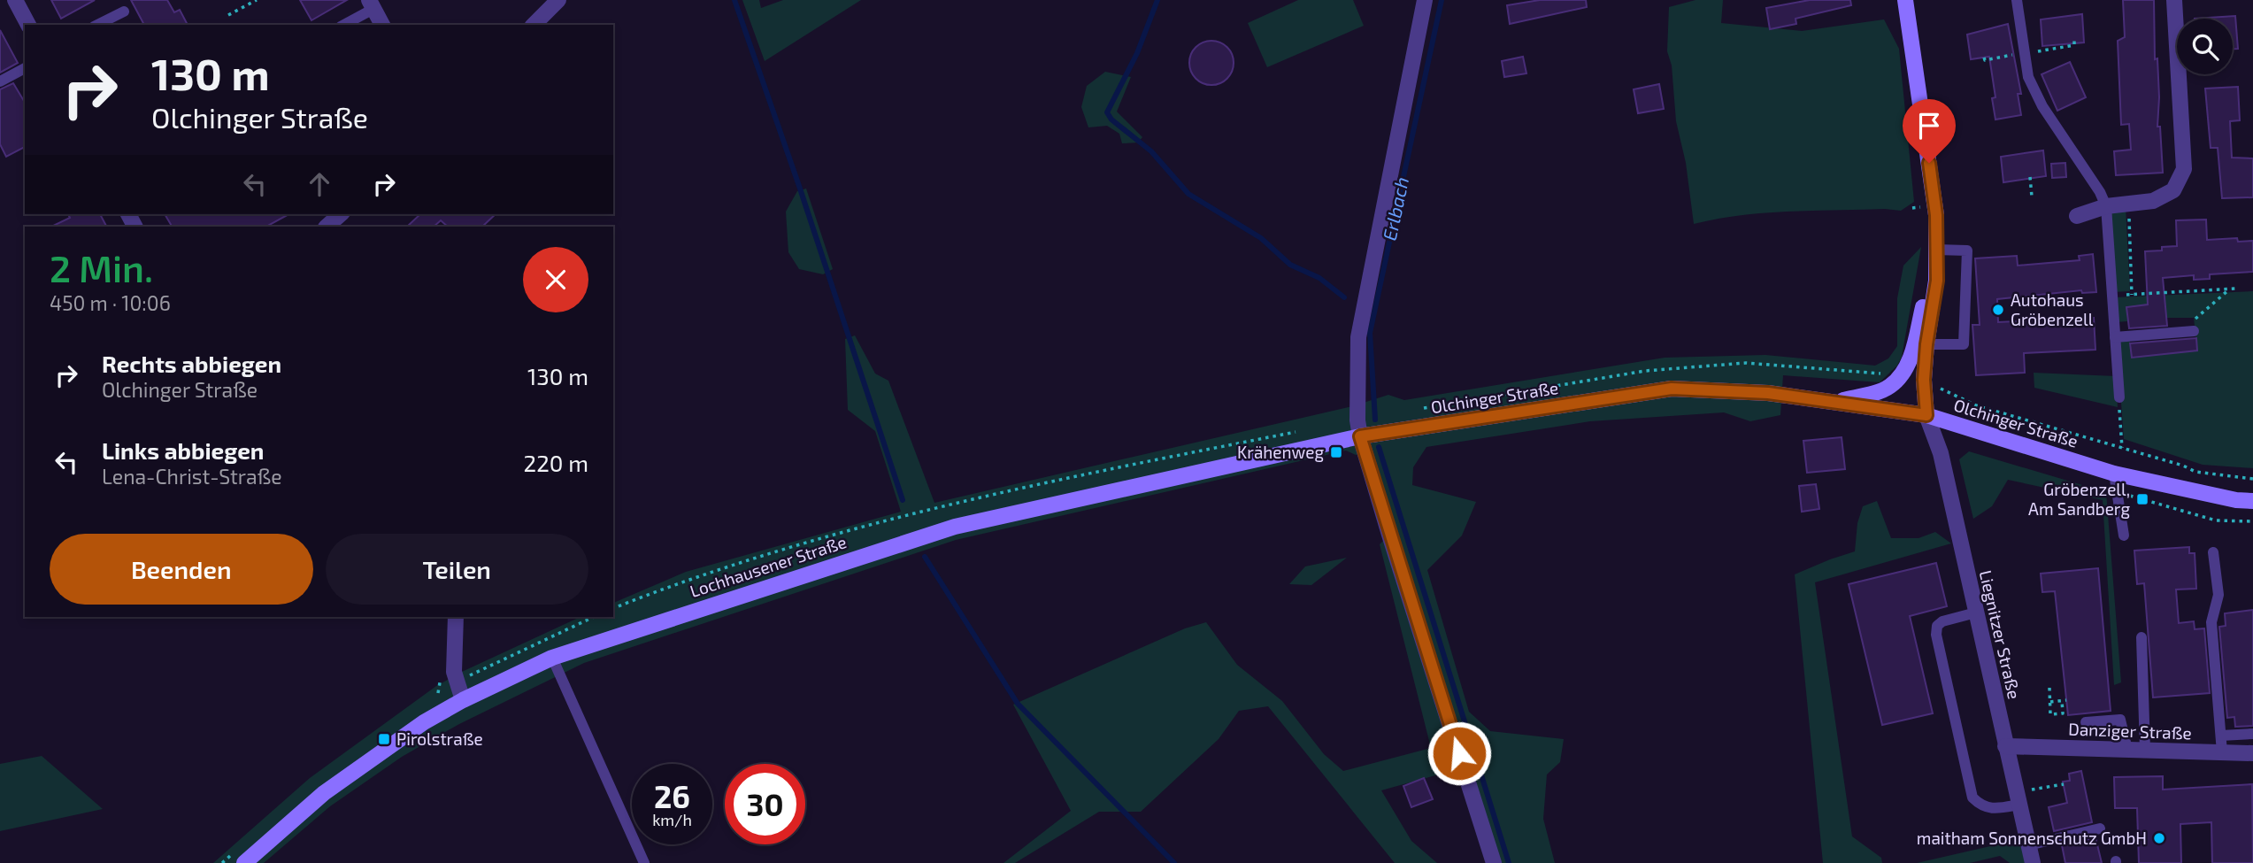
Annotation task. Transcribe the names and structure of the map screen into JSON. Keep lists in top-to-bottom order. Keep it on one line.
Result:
{"streets":{"main road":["Olchinger Straße","Lochhausener Straße"],"street":["Liegnitzer Straße","Danziger Straße"]},"crossings":[["Olchinger Straße","Lochhausener Straße"],["Olchinger Straße","Liegnitzer Straße"],["Liegnitzer Straße","Danziger Straße"]],"water":["Erlbach"],"places":{"other":["Autohaus Gröbenzell","maitham Sonnenschutz GmbH"],"transit":["Krähenweg","Gröbenzell, Am Sandberg","Pirolstraße"]},"page":{"turn":["130 m","Olchinger Straße"],"heading":["2 Min.","450 m · 10:06"],"list":[{"name":"Rechts abbiegen","note":"Olchinger Straße","value":"130 m"},{"name":"Links abbiegen","note":"Lena-Christ-Straße","value":"220 m"}],"buttons":["Beenden","Teilen"],"speed":"26 km/h","limit":"30"}}
